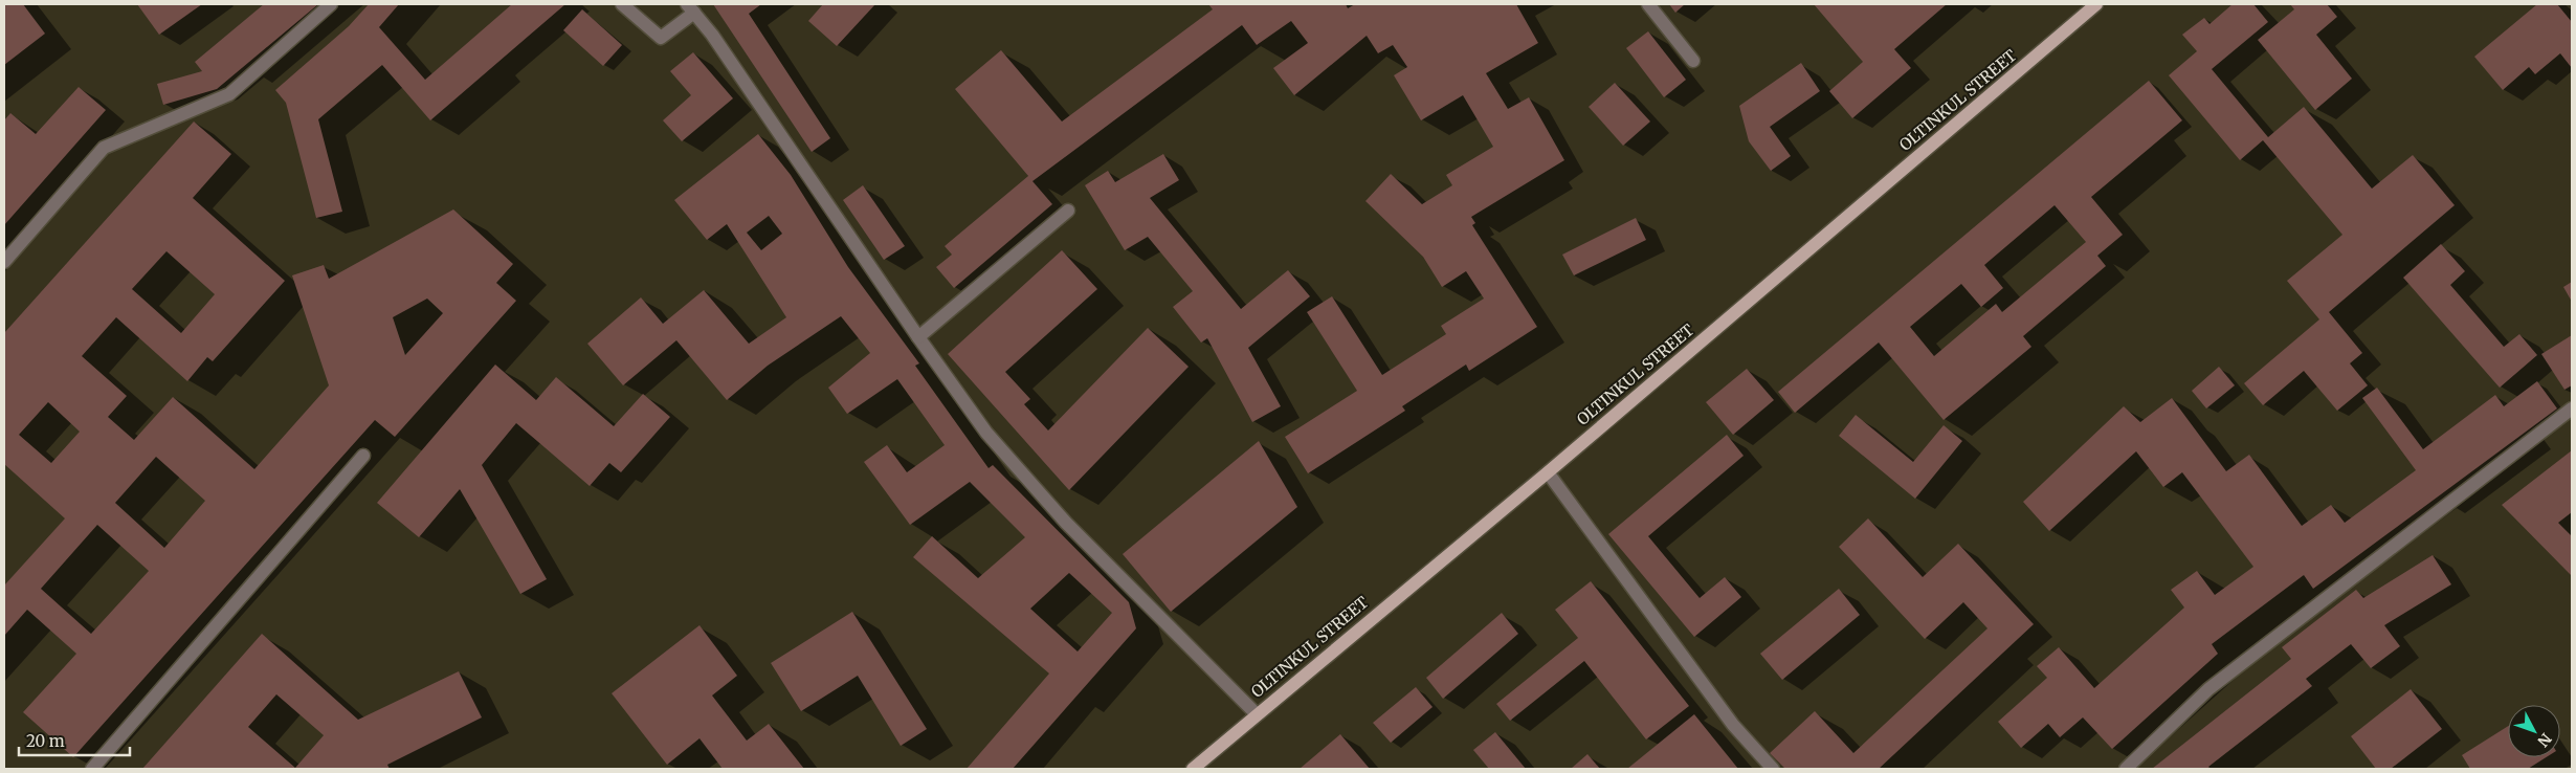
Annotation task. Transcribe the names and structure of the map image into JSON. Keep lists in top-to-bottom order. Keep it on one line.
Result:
{"streets":{"main road":["OLTINKUL STREET"]},"scale_bar":"20 m","north":"bottom right"}
